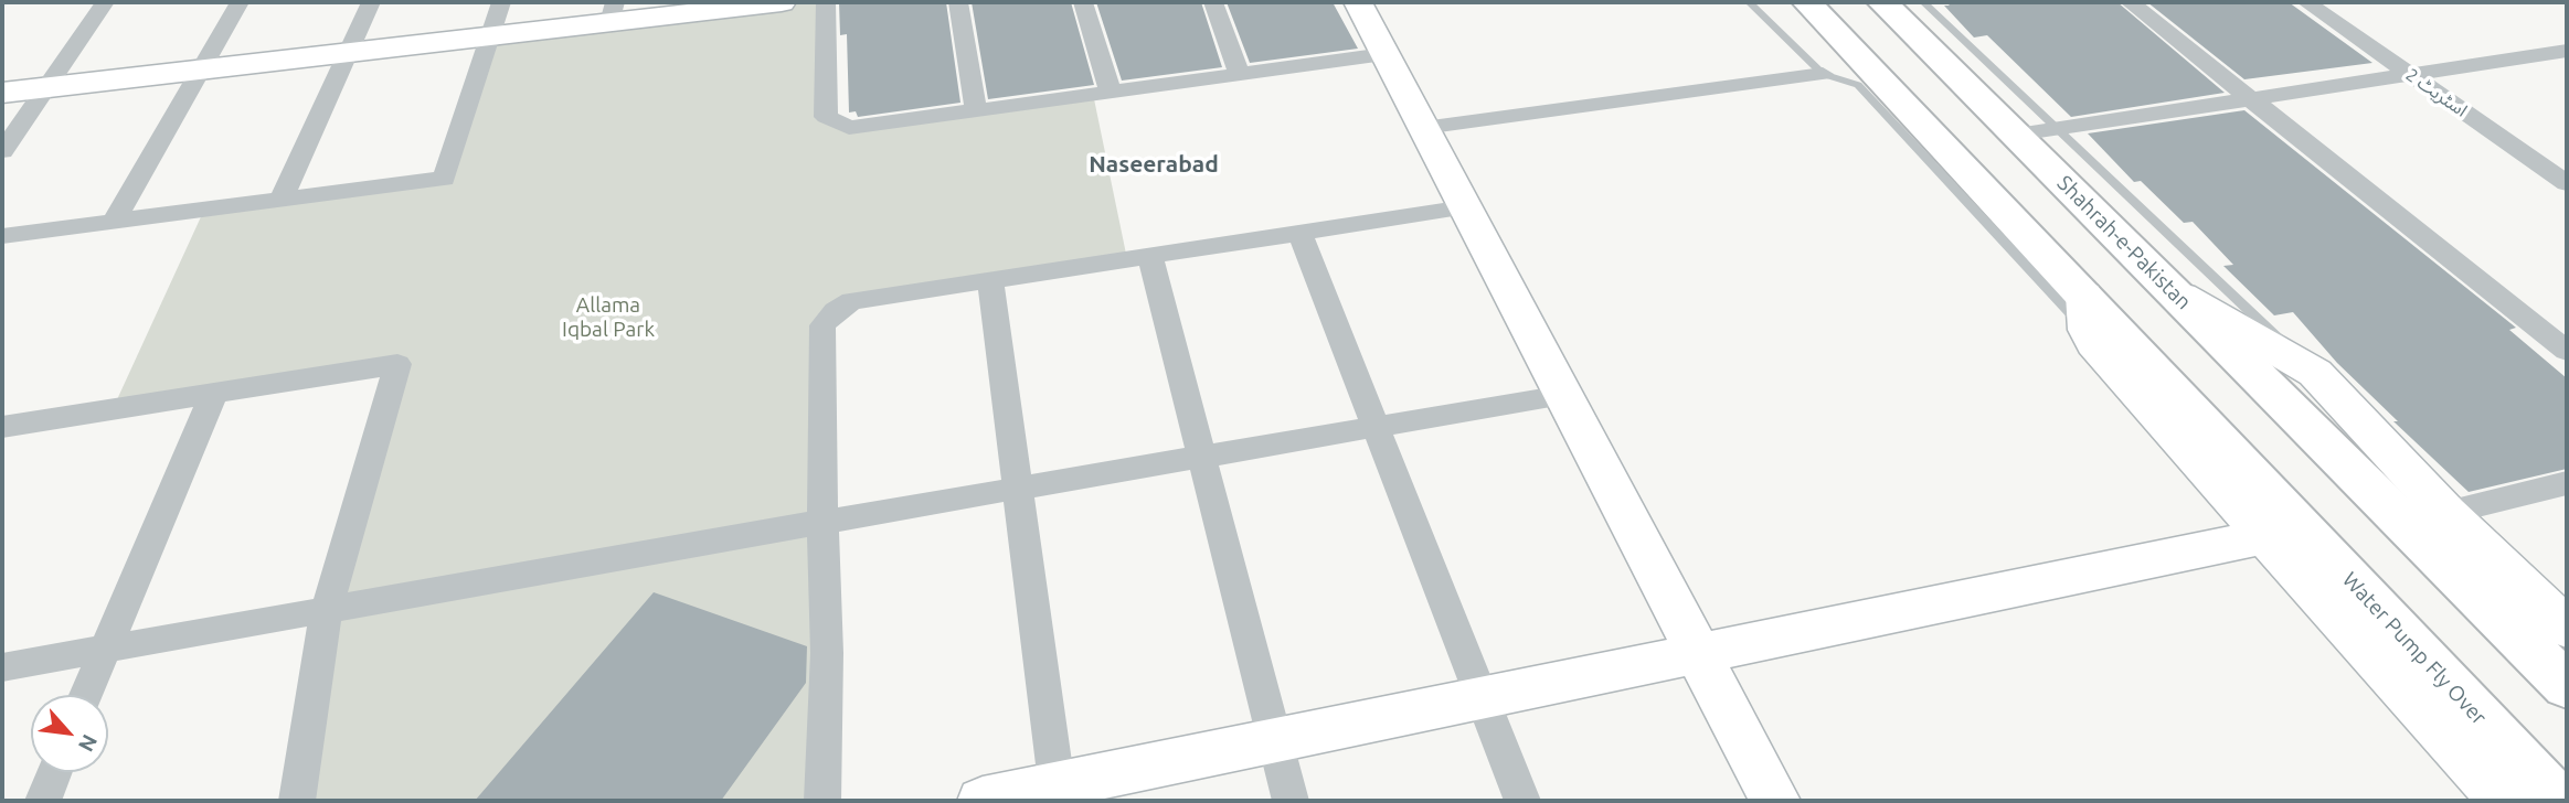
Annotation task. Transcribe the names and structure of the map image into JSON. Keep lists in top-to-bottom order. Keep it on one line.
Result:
{"streets":{"highway":["Shahrah-e-Pakistan","Water Pump Fly Over"],"street":["اسٹریٹ 2"]},"districts":["Naseerabad"],"parks":["Allama Iqbal Park"],"north":"bottom right"}
